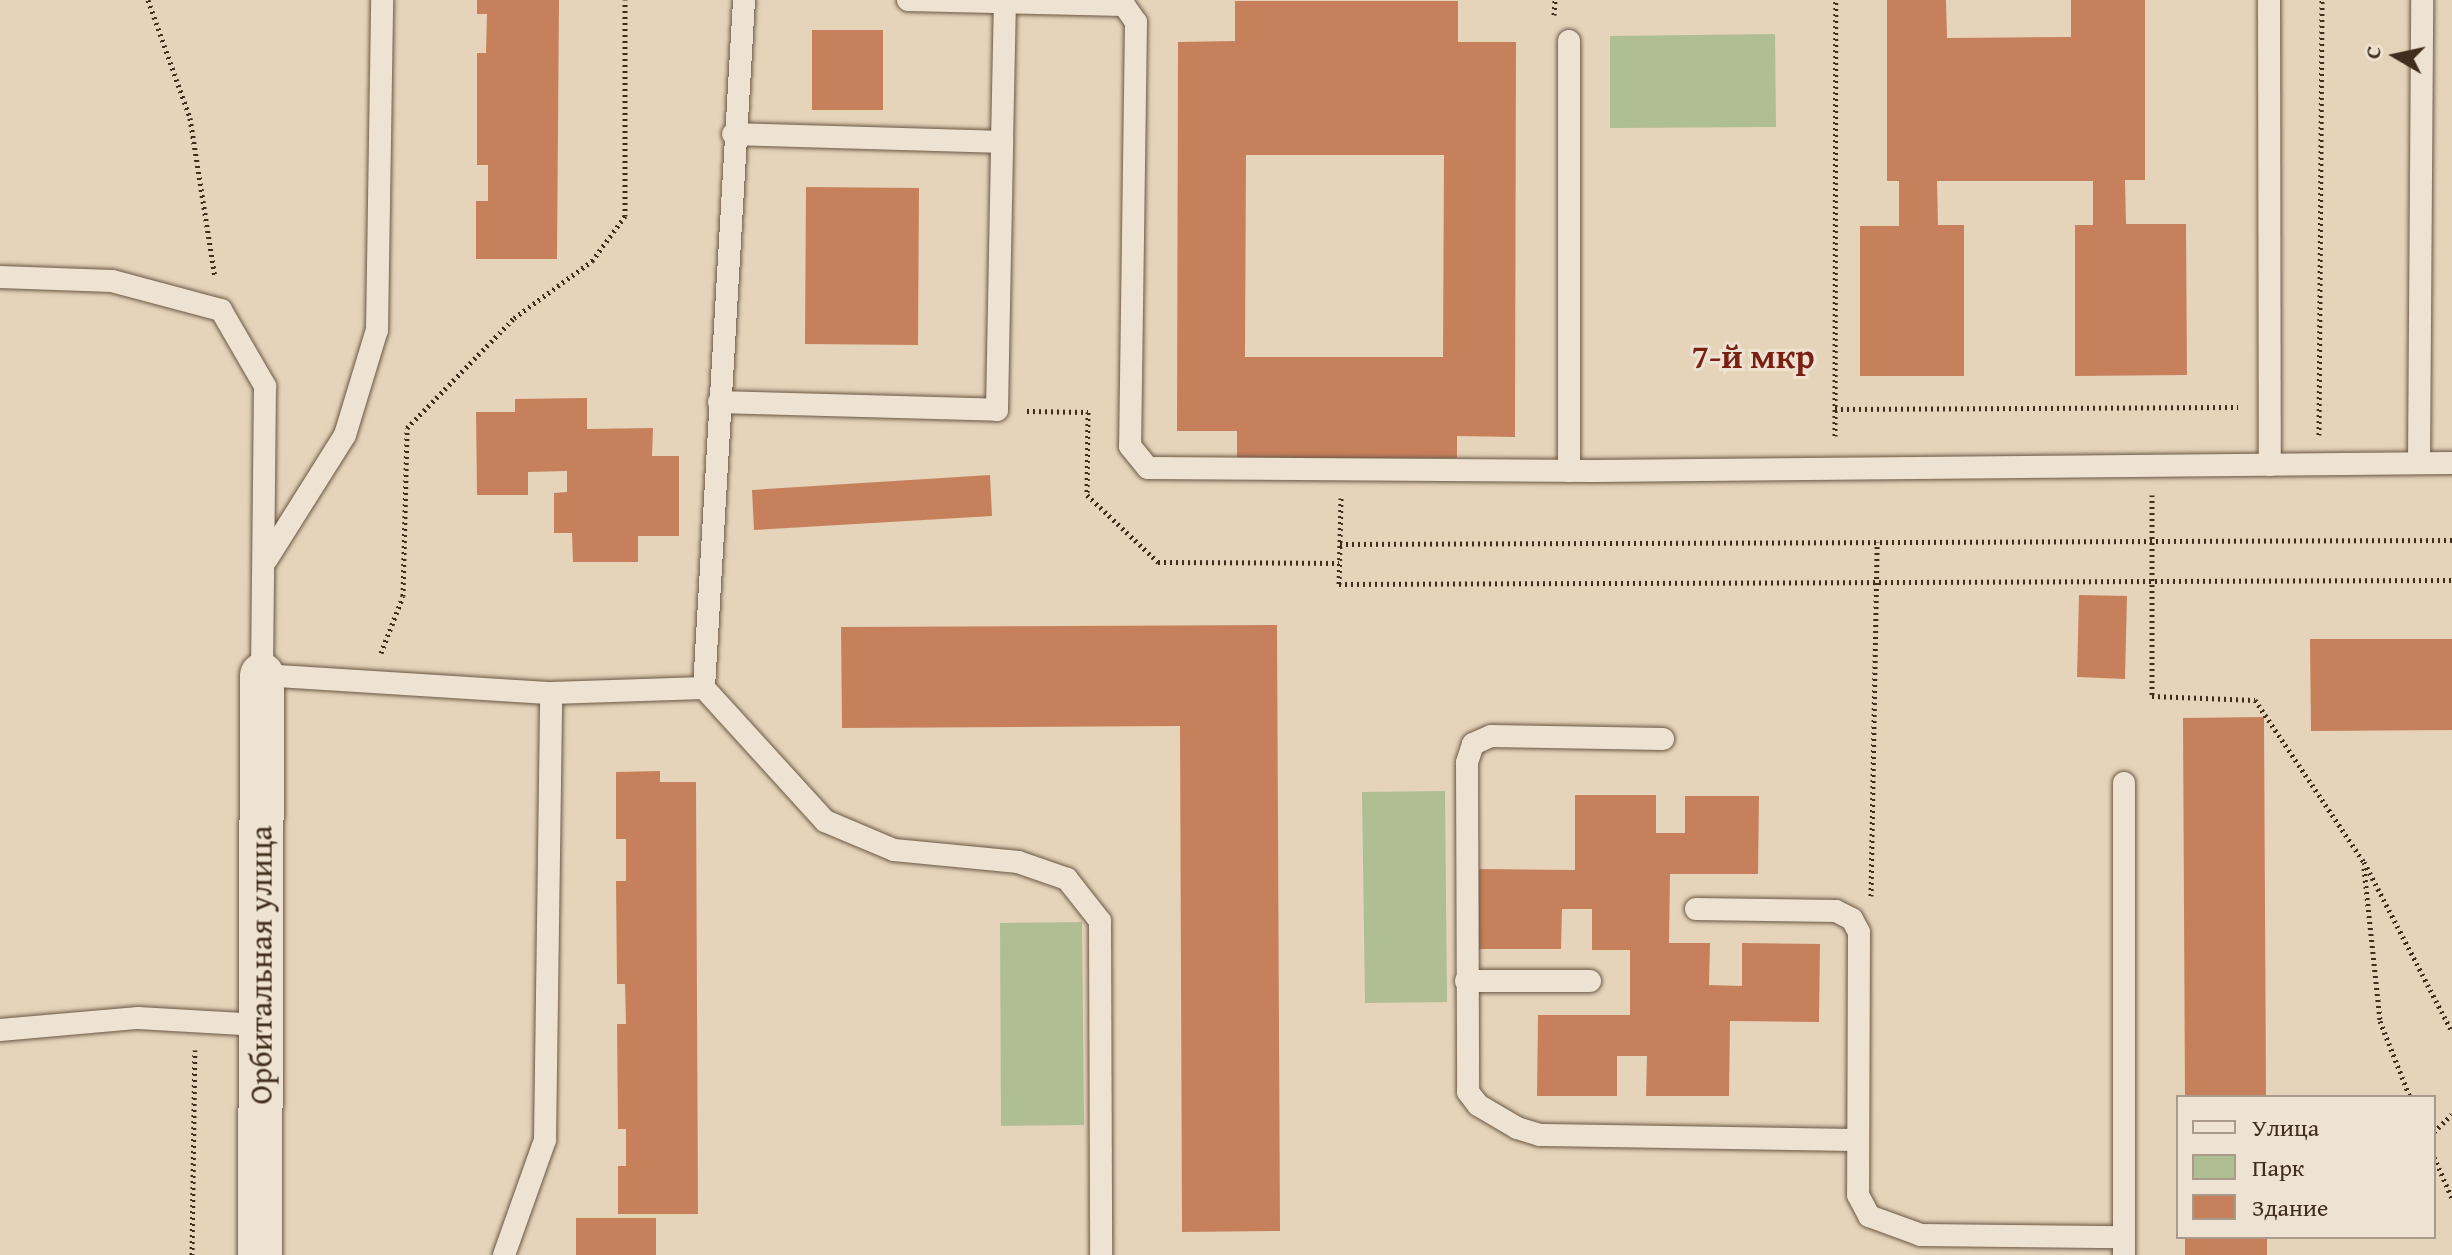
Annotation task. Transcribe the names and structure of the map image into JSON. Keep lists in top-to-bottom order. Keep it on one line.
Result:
{"streets":{"street":["Орбитальная улица"]},"districts":["7-й мкр"],"legend":["Улица","Парк","Здание"],"north":"left"}
